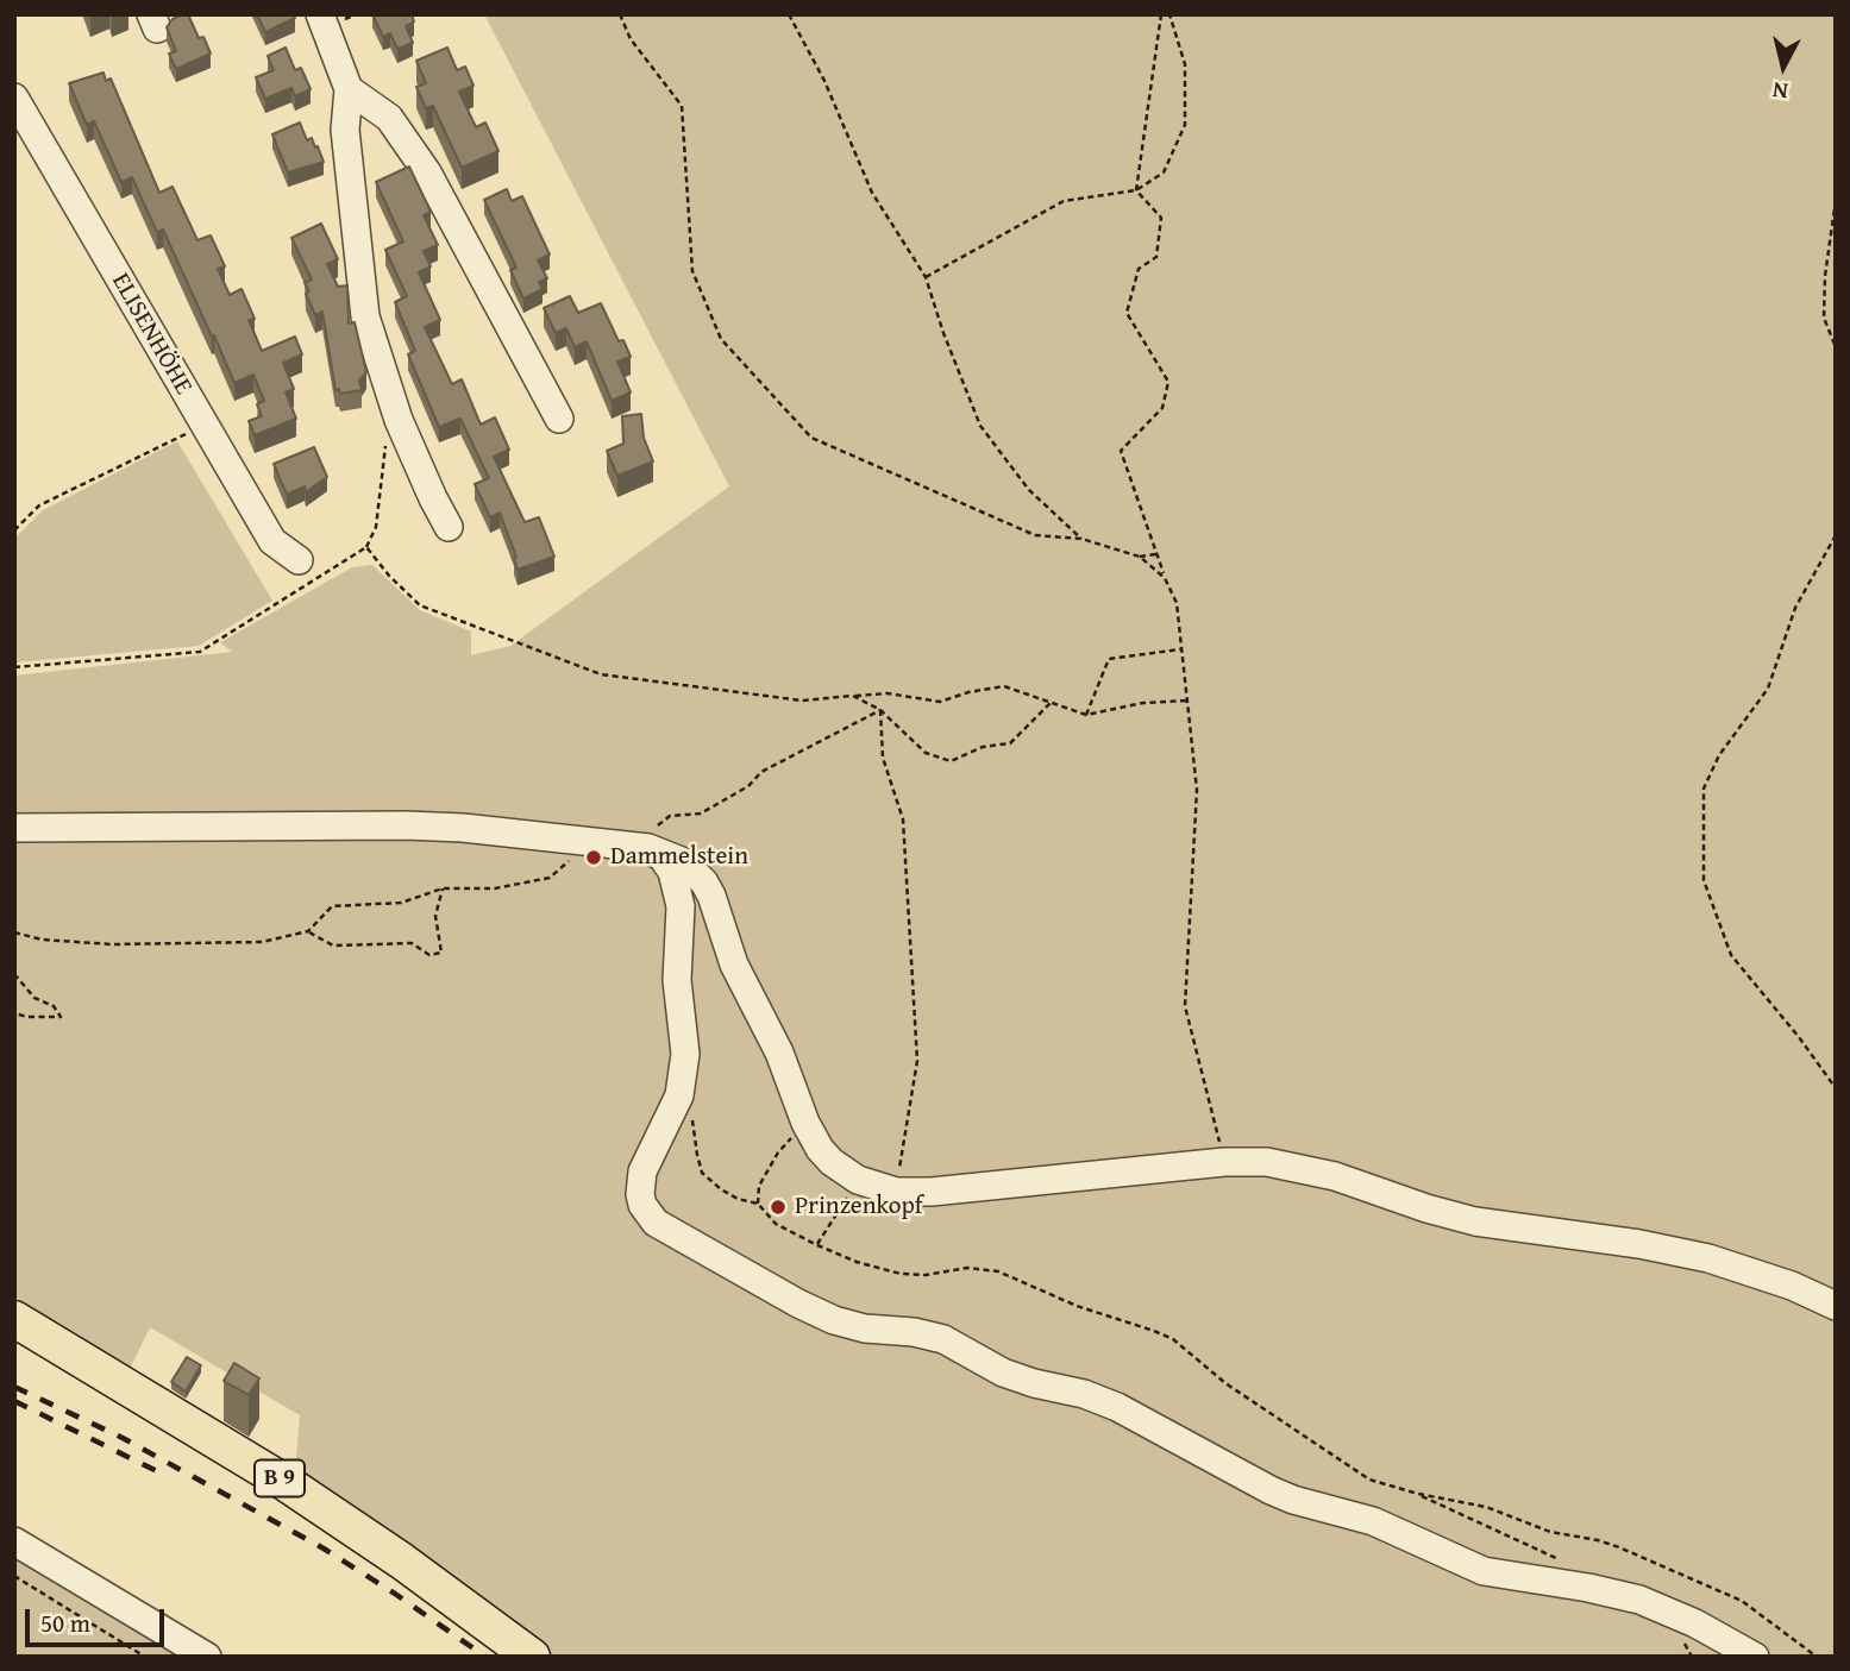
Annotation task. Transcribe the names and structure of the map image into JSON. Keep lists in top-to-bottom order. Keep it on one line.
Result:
{"streets":{"main road":["B 9"],"street":["ELISENHÖHE"]},"places":["Dammelstein","Prinzenkopf"],"scale_bar":"50 m","north":"bottom"}
